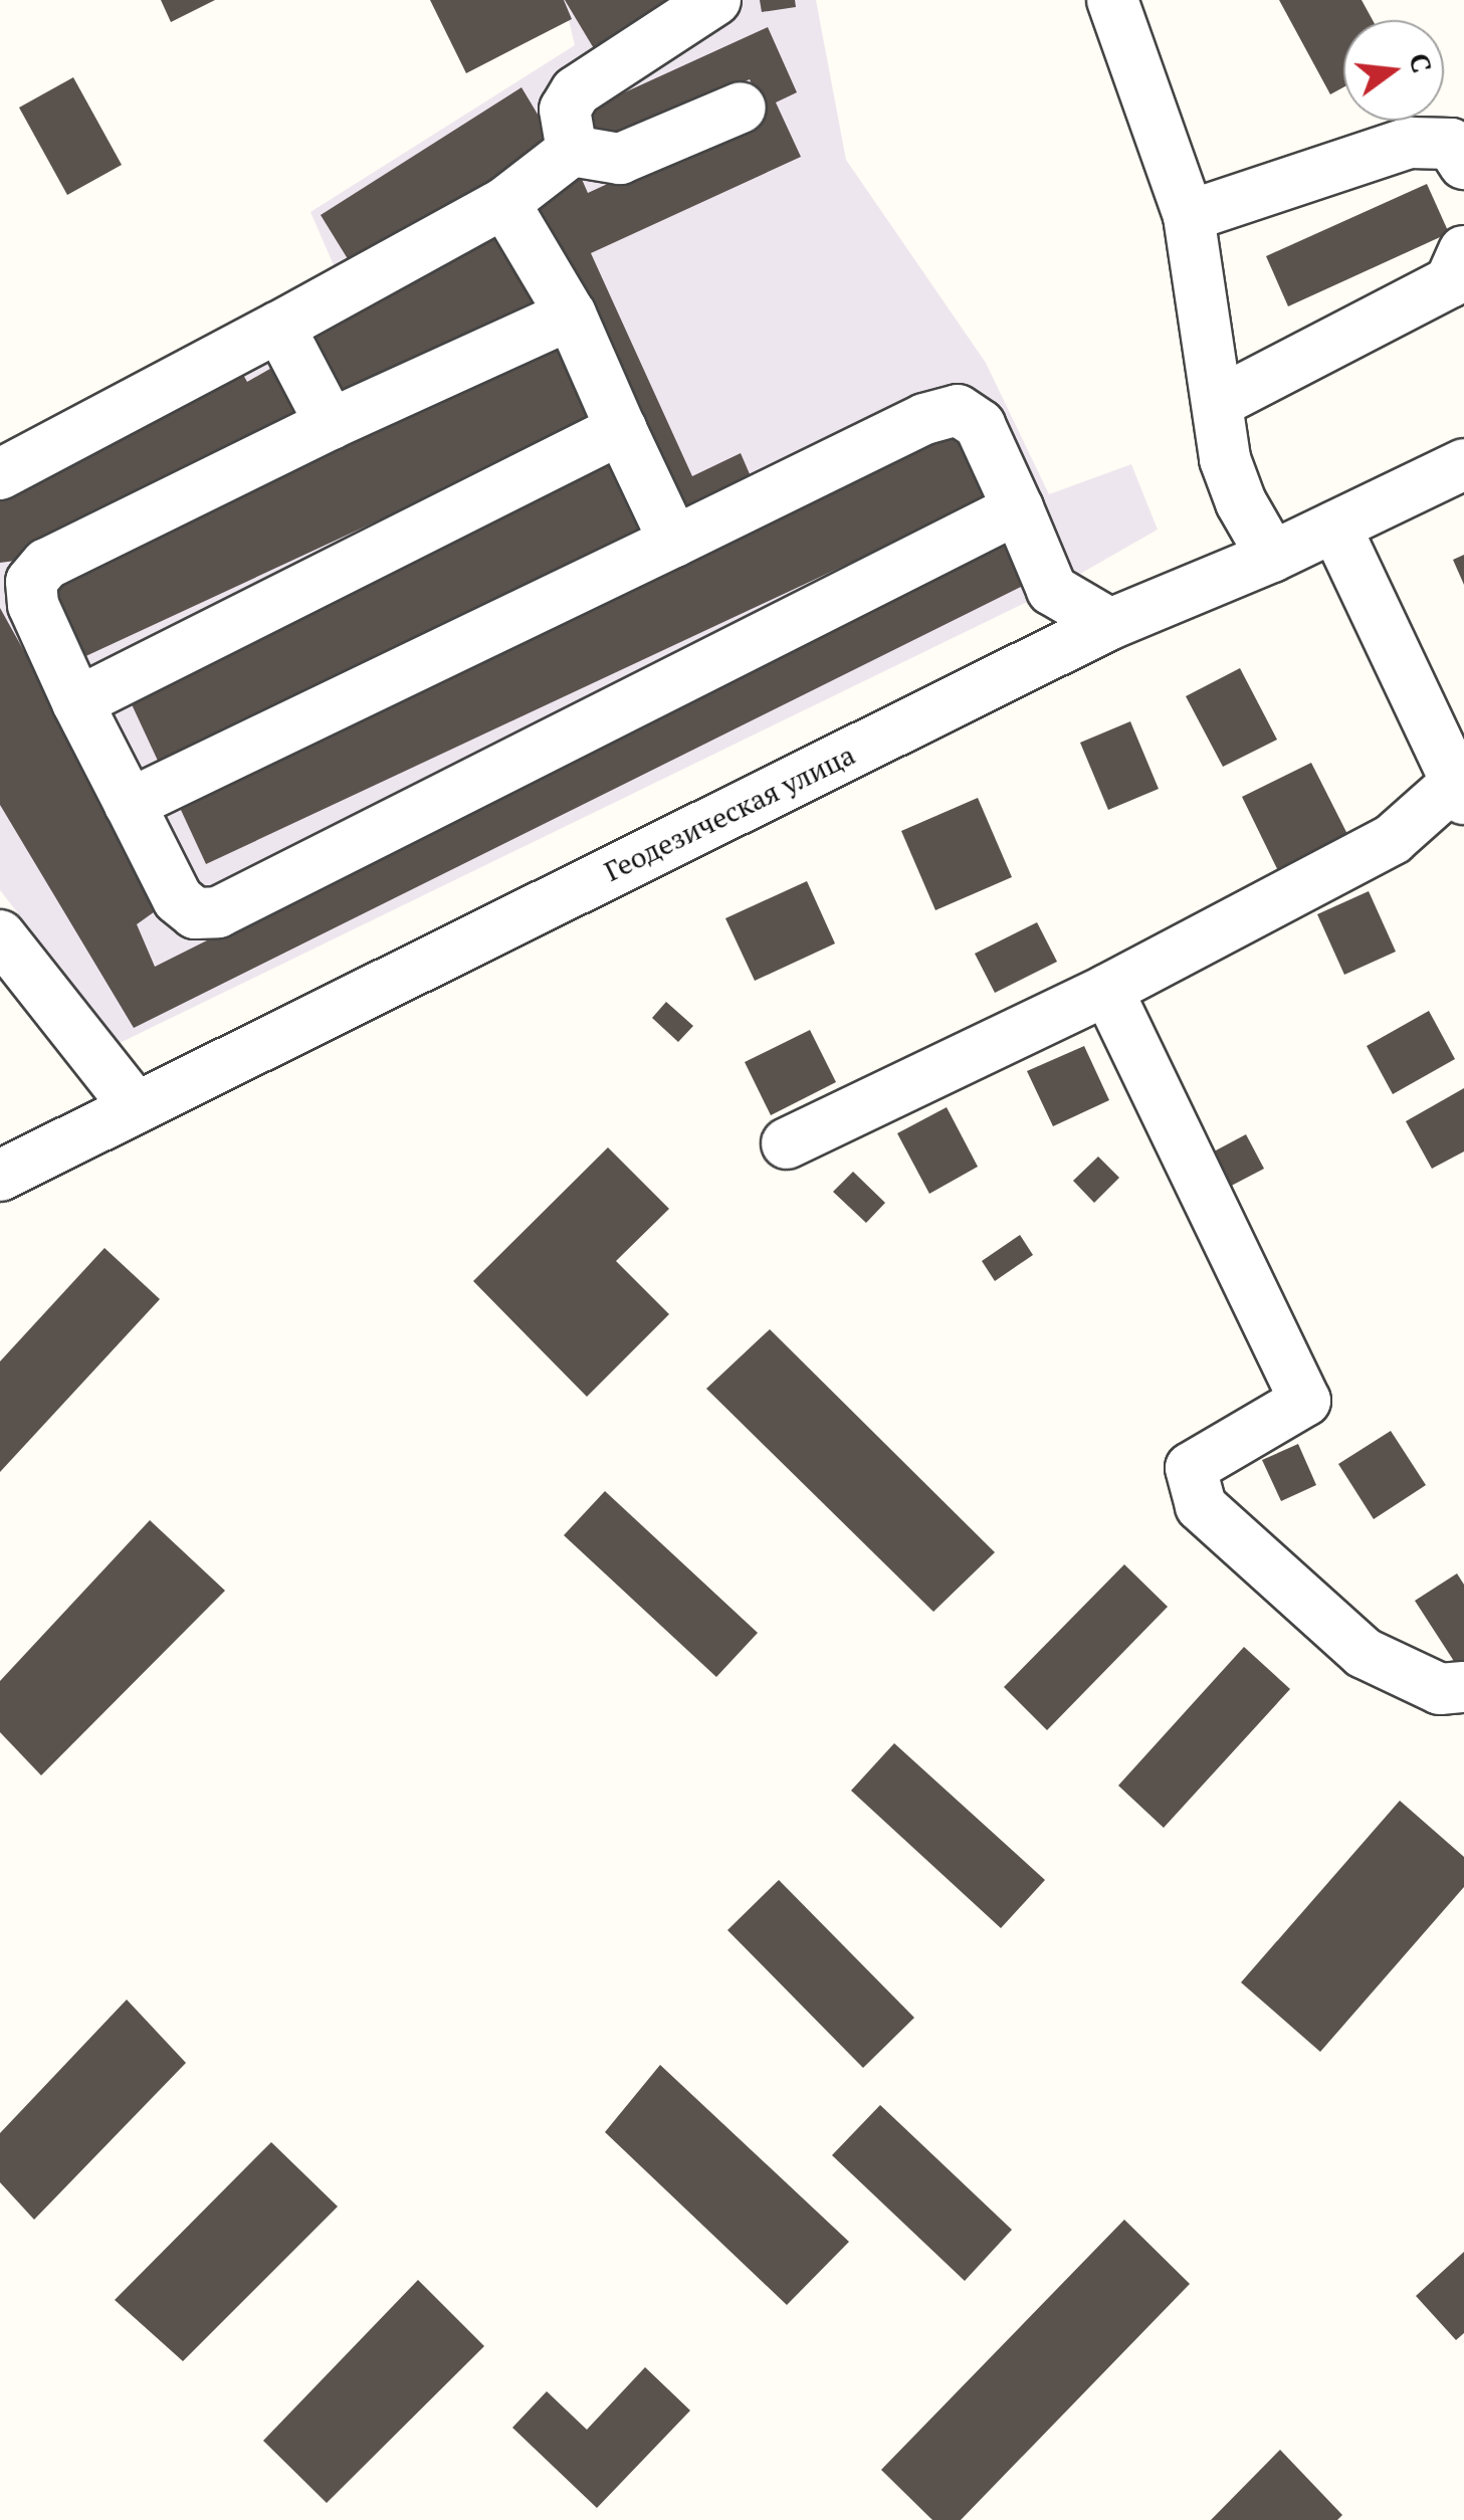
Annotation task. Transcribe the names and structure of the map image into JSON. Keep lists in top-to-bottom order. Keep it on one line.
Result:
{"streets":{"street":["Геодезическая улица"]},"north":"right"}
